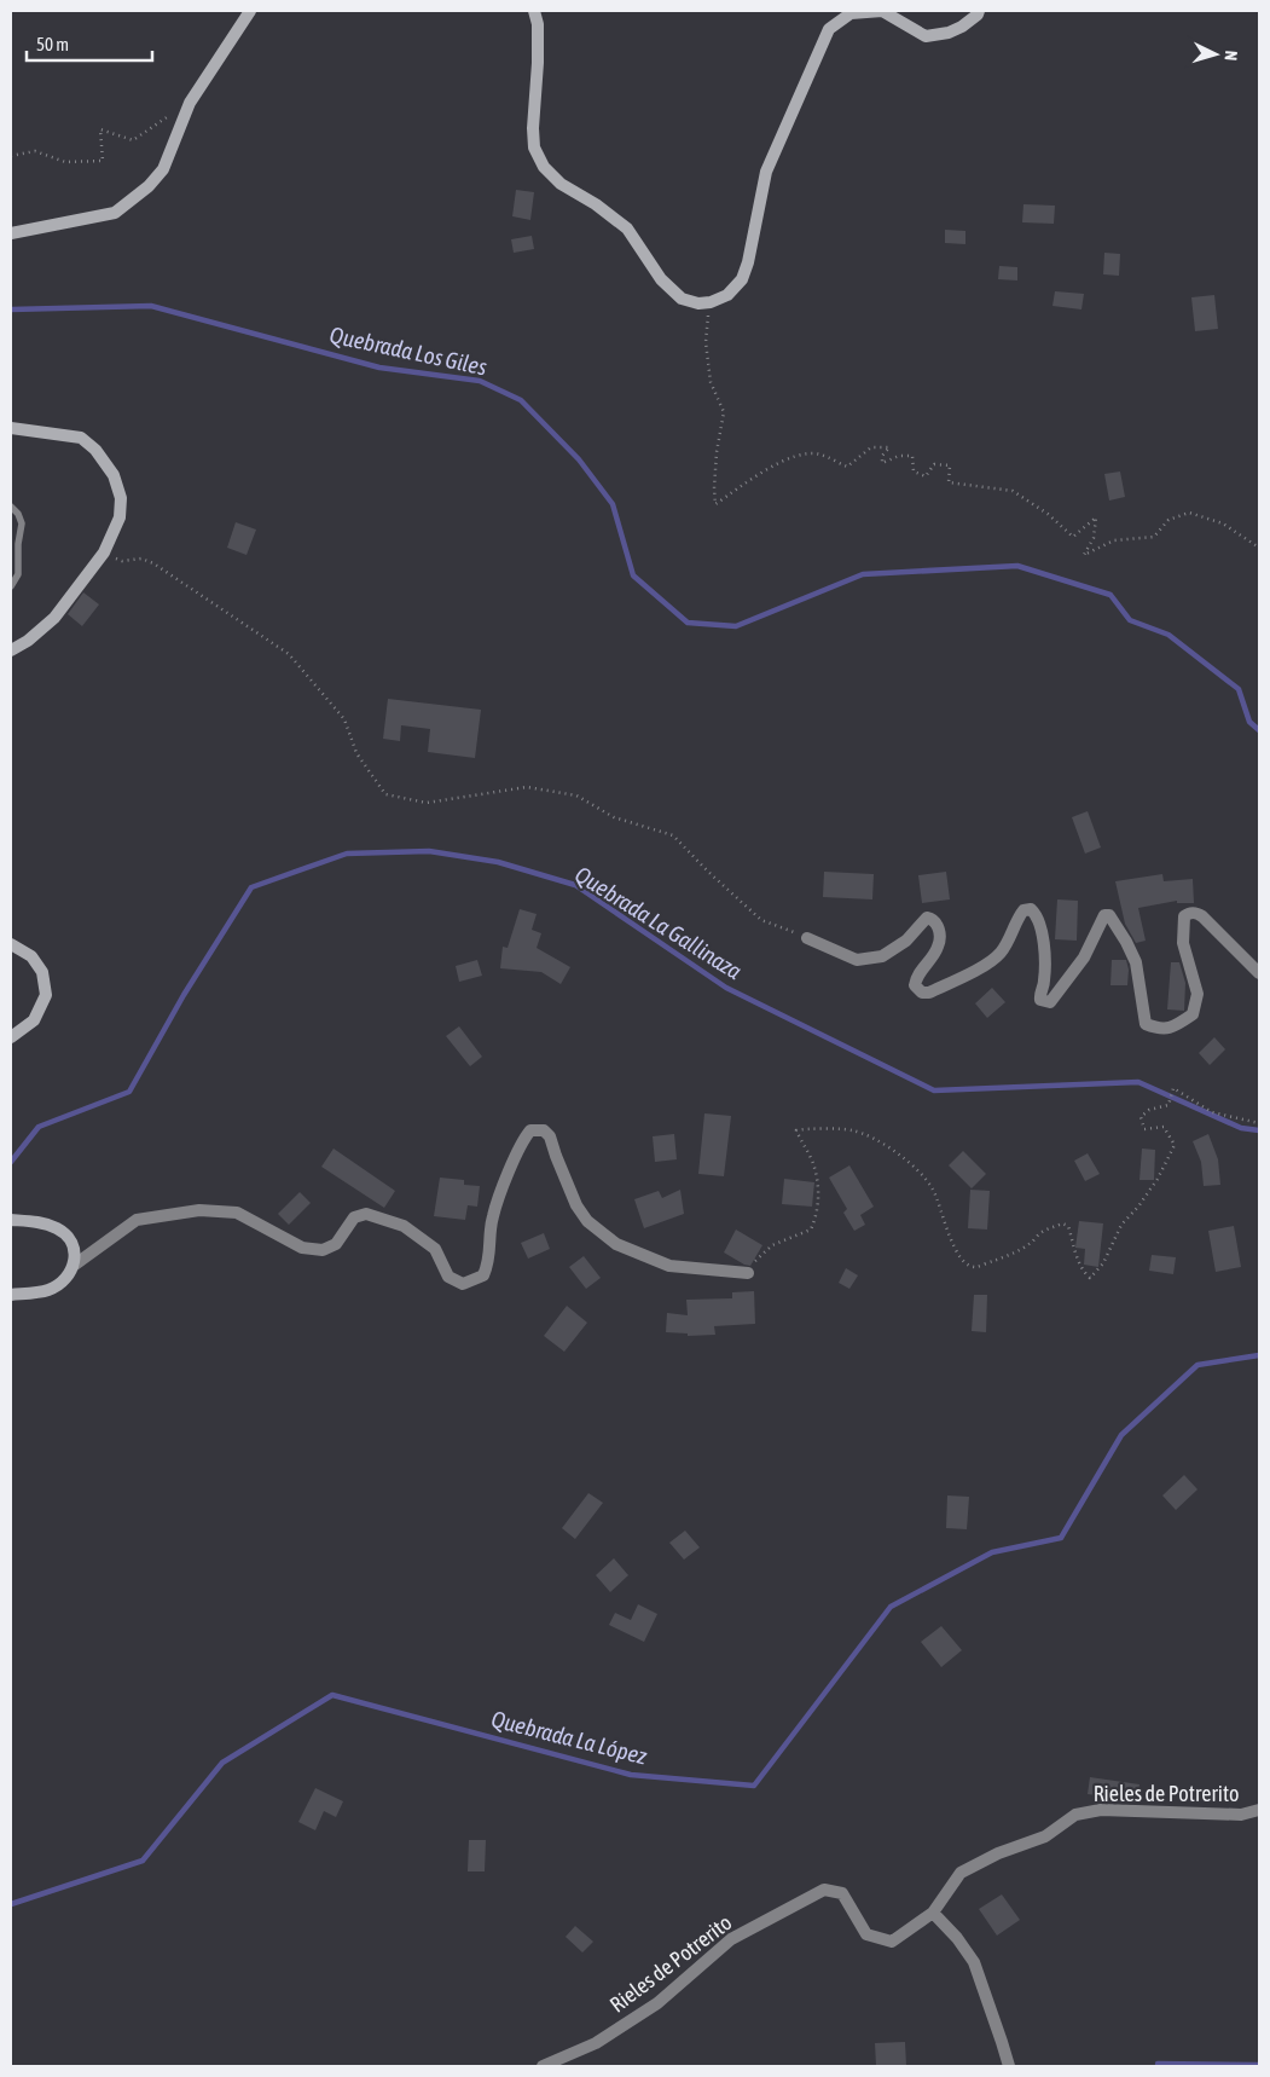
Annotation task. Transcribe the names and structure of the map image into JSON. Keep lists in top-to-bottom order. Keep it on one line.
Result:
{"streets":{"street":["Rieles de Potrerito"]},"water":["Quebrada Los Giles","Quebrada La Gallinaza","Quebrada La López"],"scale_bar":"50 m","north":"right"}
